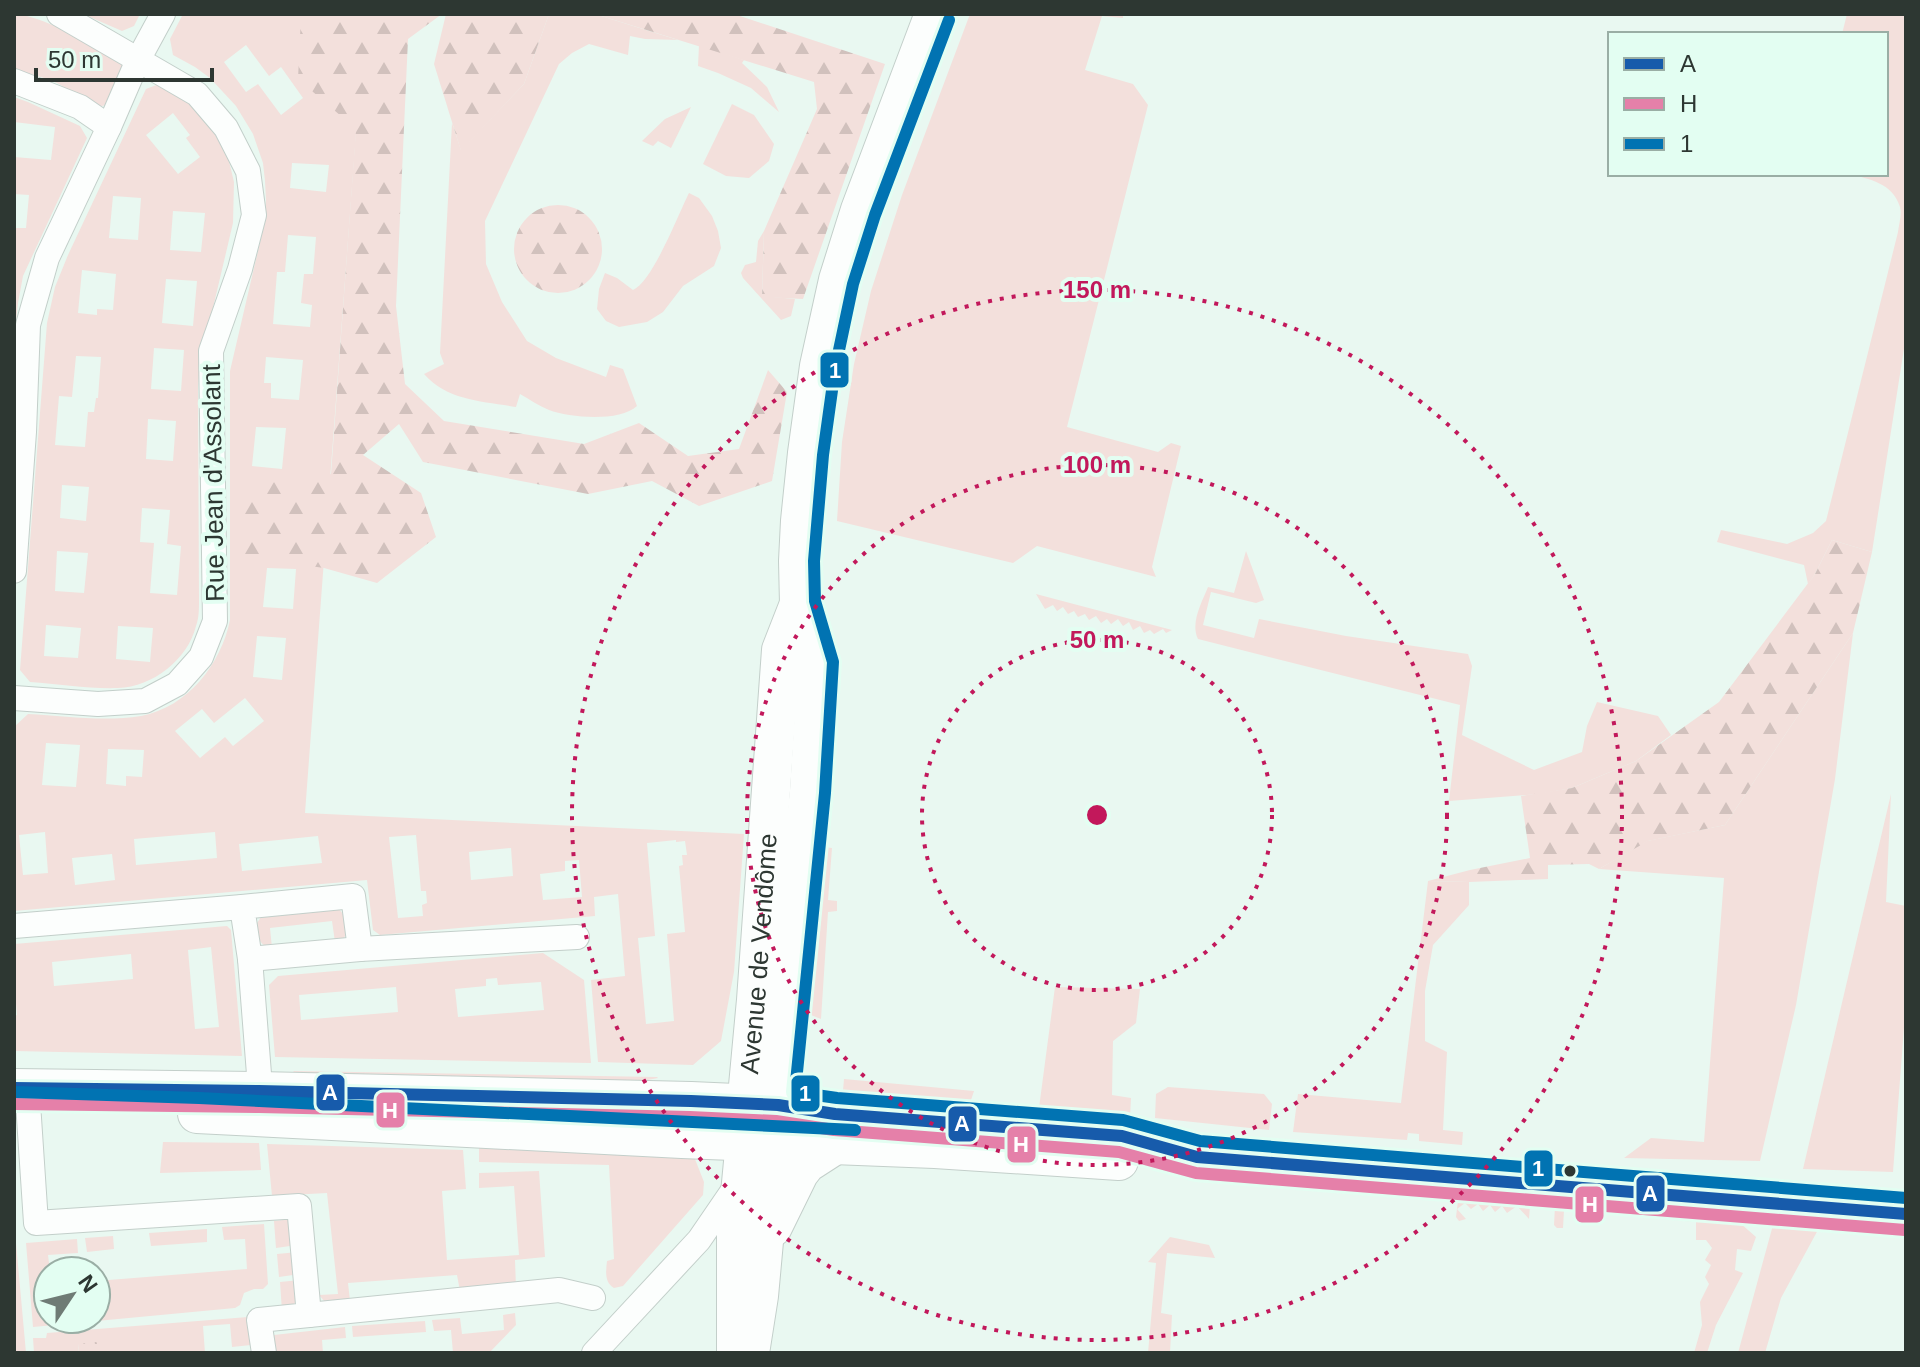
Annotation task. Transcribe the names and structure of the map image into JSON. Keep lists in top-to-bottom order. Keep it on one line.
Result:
{"streets":{"main road":["Avenue de Vendôme"],"street":["Rue Jean d'Assolant"]},"lines":["transit line 1","transit line A","transit line H"],"legend":["A","H","1"],"scale_bar":"50 m","north":"top right","rings":["150 m","100 m","50 m"]}
